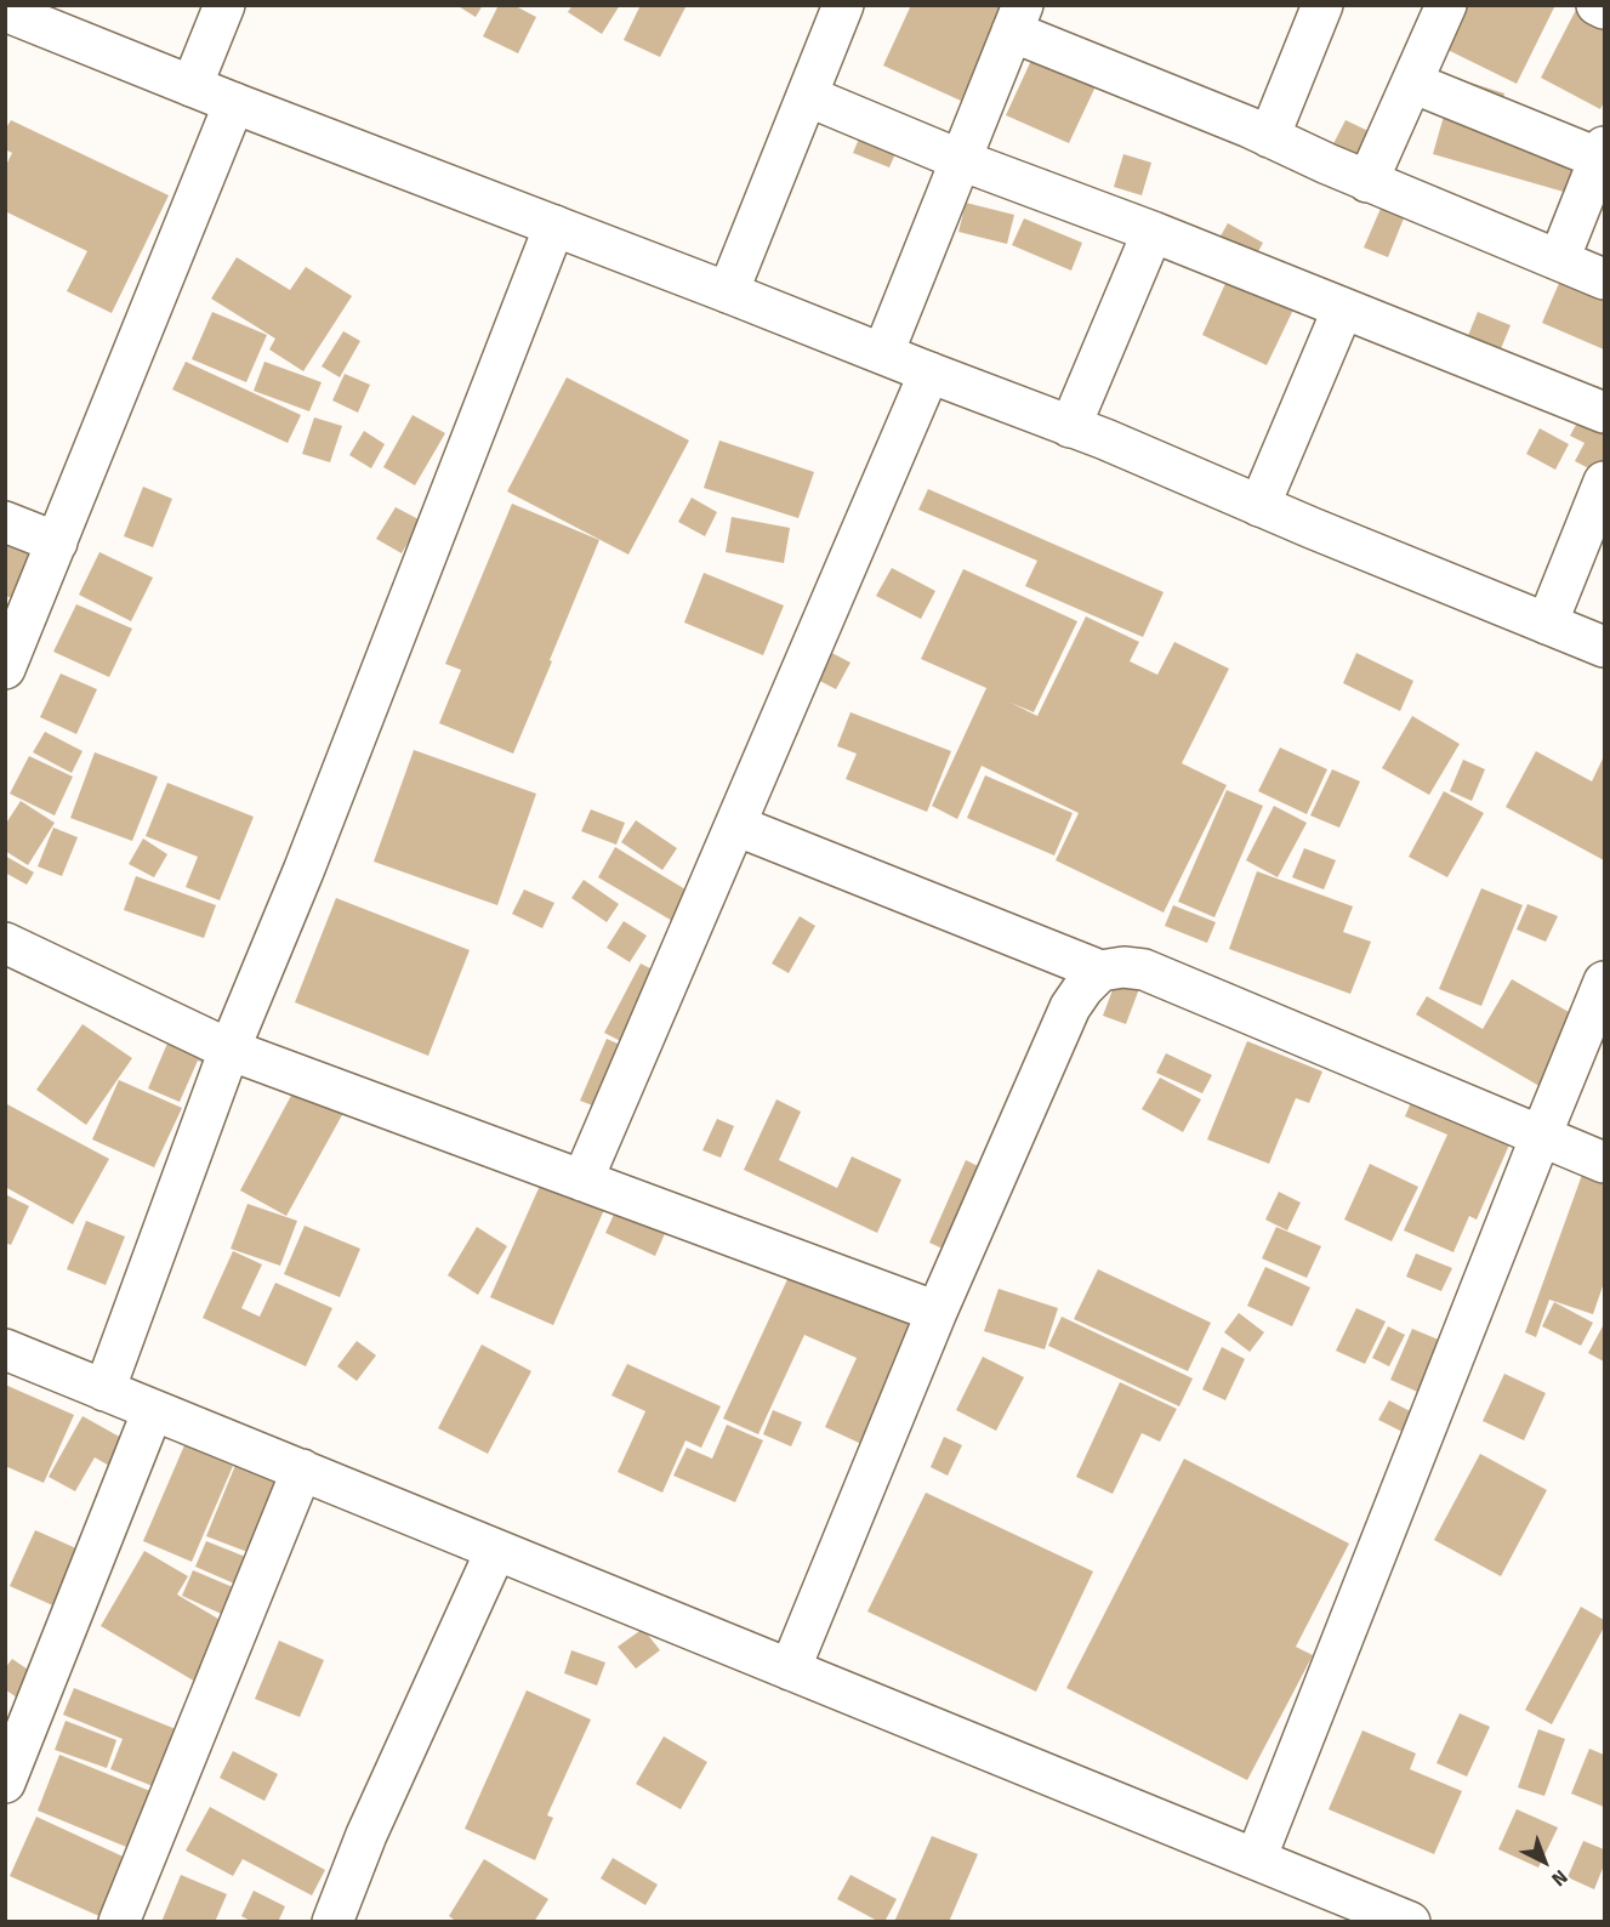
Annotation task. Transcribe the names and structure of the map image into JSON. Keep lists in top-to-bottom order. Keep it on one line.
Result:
{"north":"bottom right"}
